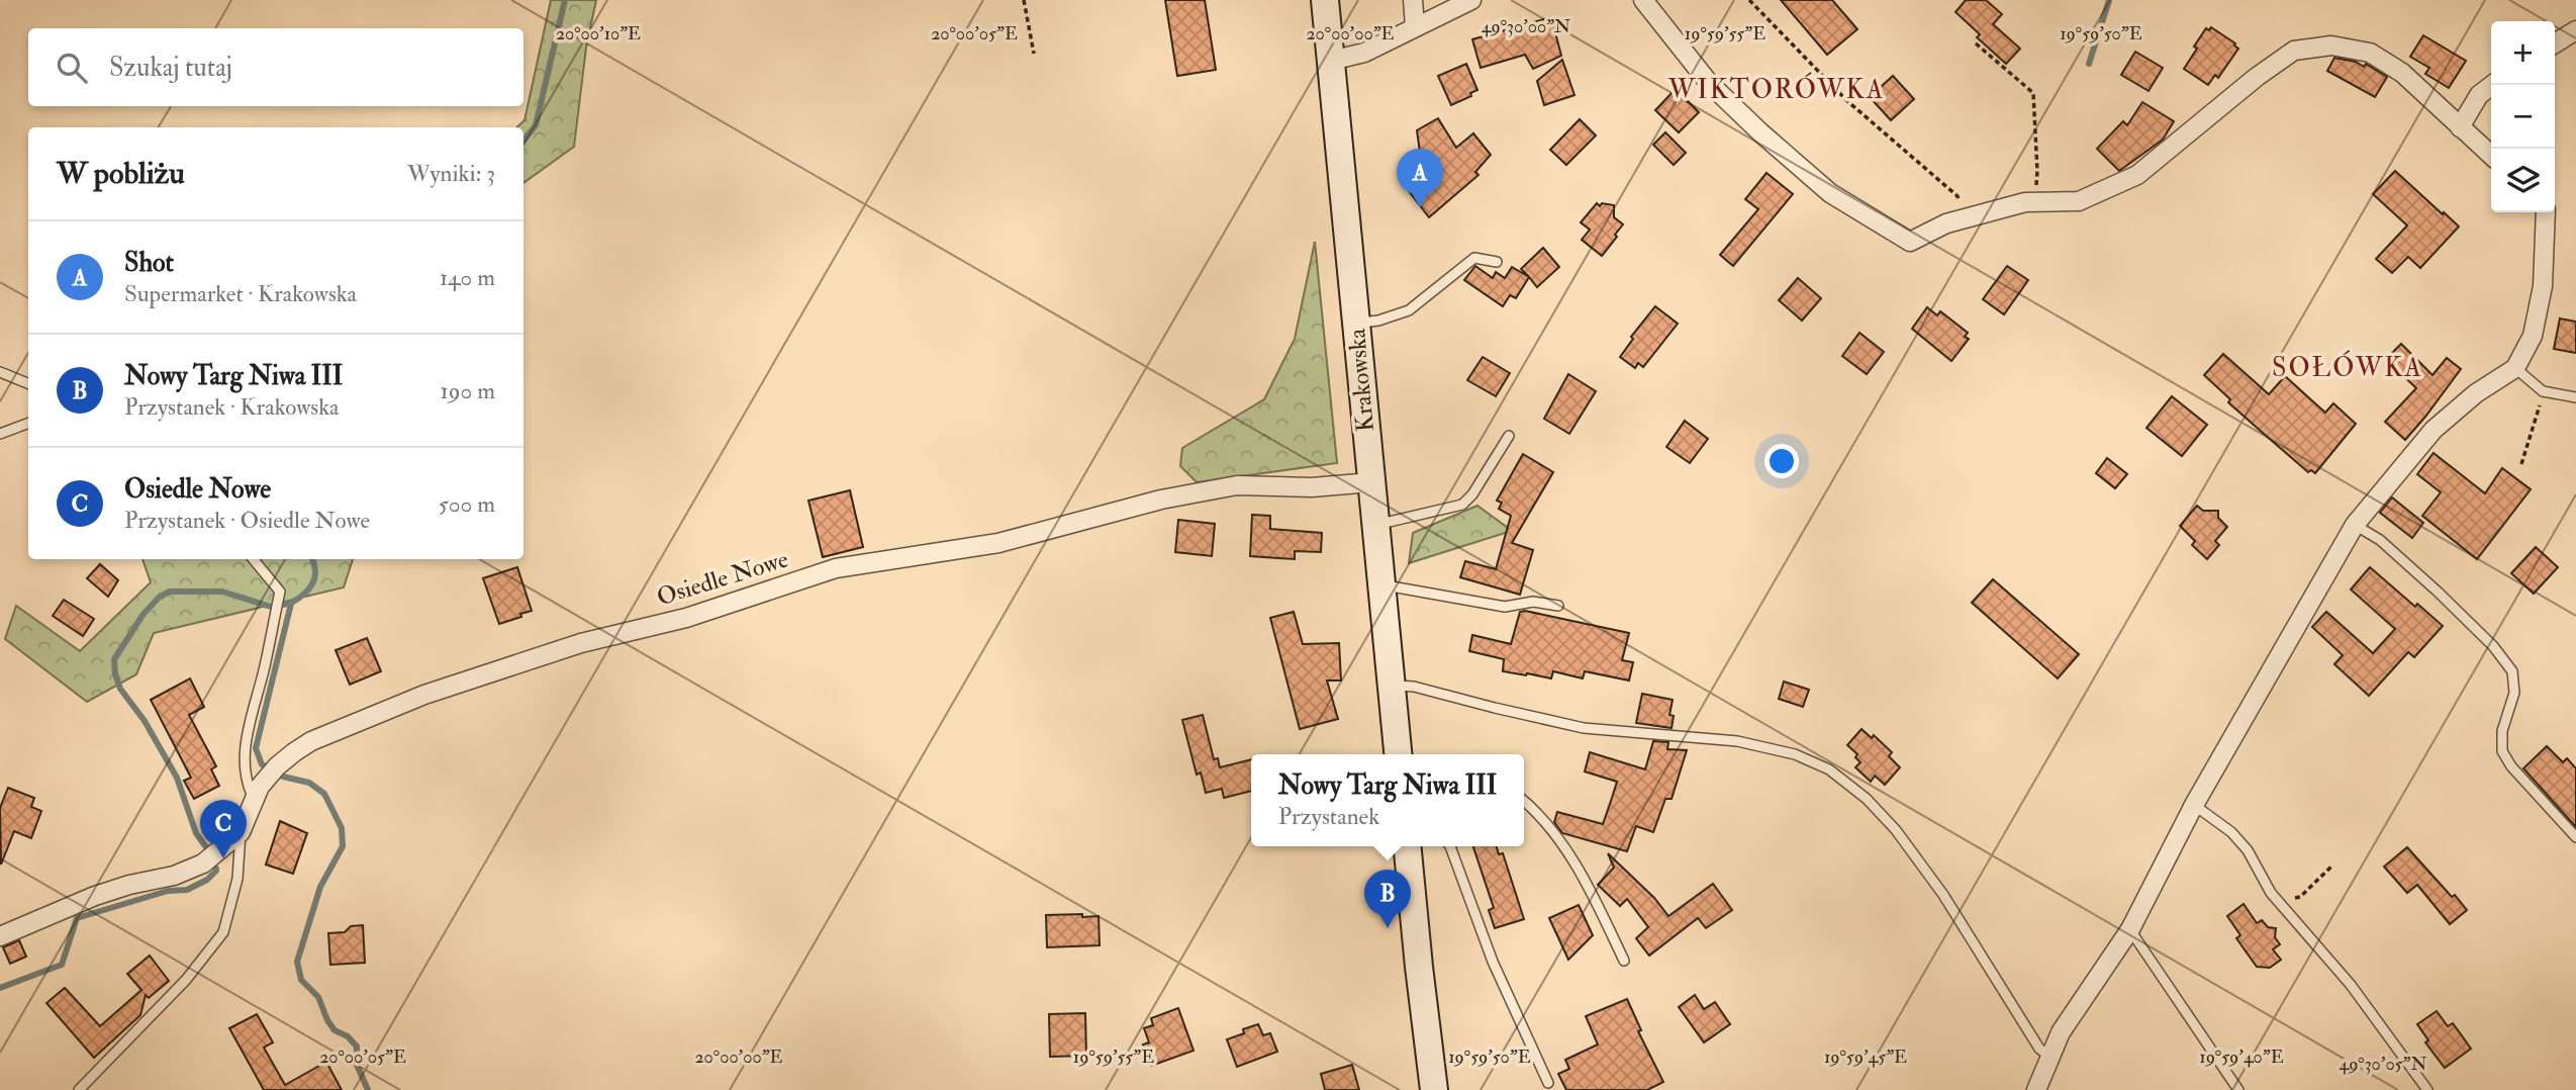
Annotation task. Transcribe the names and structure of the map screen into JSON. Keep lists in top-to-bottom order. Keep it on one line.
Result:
{"streets":{"main road":["Krakowska"],"street":["Osiedle Nowe"]},"crossings":[["Krakowska","Osiedle Nowe"]],"districts":["WIKTORÓWKA","SOŁÓWKA"],"page":{"map_buttons":["+","−"],"search":"Szukaj tutaj","heading":["W pobliżu","Wyniki: 3"],"pins":["A","C","B"],"list":[{"mark":"A","name":"Shot","note":"Supermarket · Krakowska","value":"140 m"},{"mark":"B","name":"Nowy Targ Niwa III","note":"Przystanek · Krakowska","value":"190 m"},{"mark":"C","name":"Osiedle Nowe","note":"Przystanek · Osiedle Nowe","value":"500 m"}],"popup":["Nowy Targ Niwa III","Przystanek"]},"coordinates":["49°30'00\"N","20°00'05\"E","20°00'00\"E","19°59'55\"E","19°59'50\"E","20°00'10\"E","19°59'45\"E","19°59'40\"E","49°30'05\"N"]}
